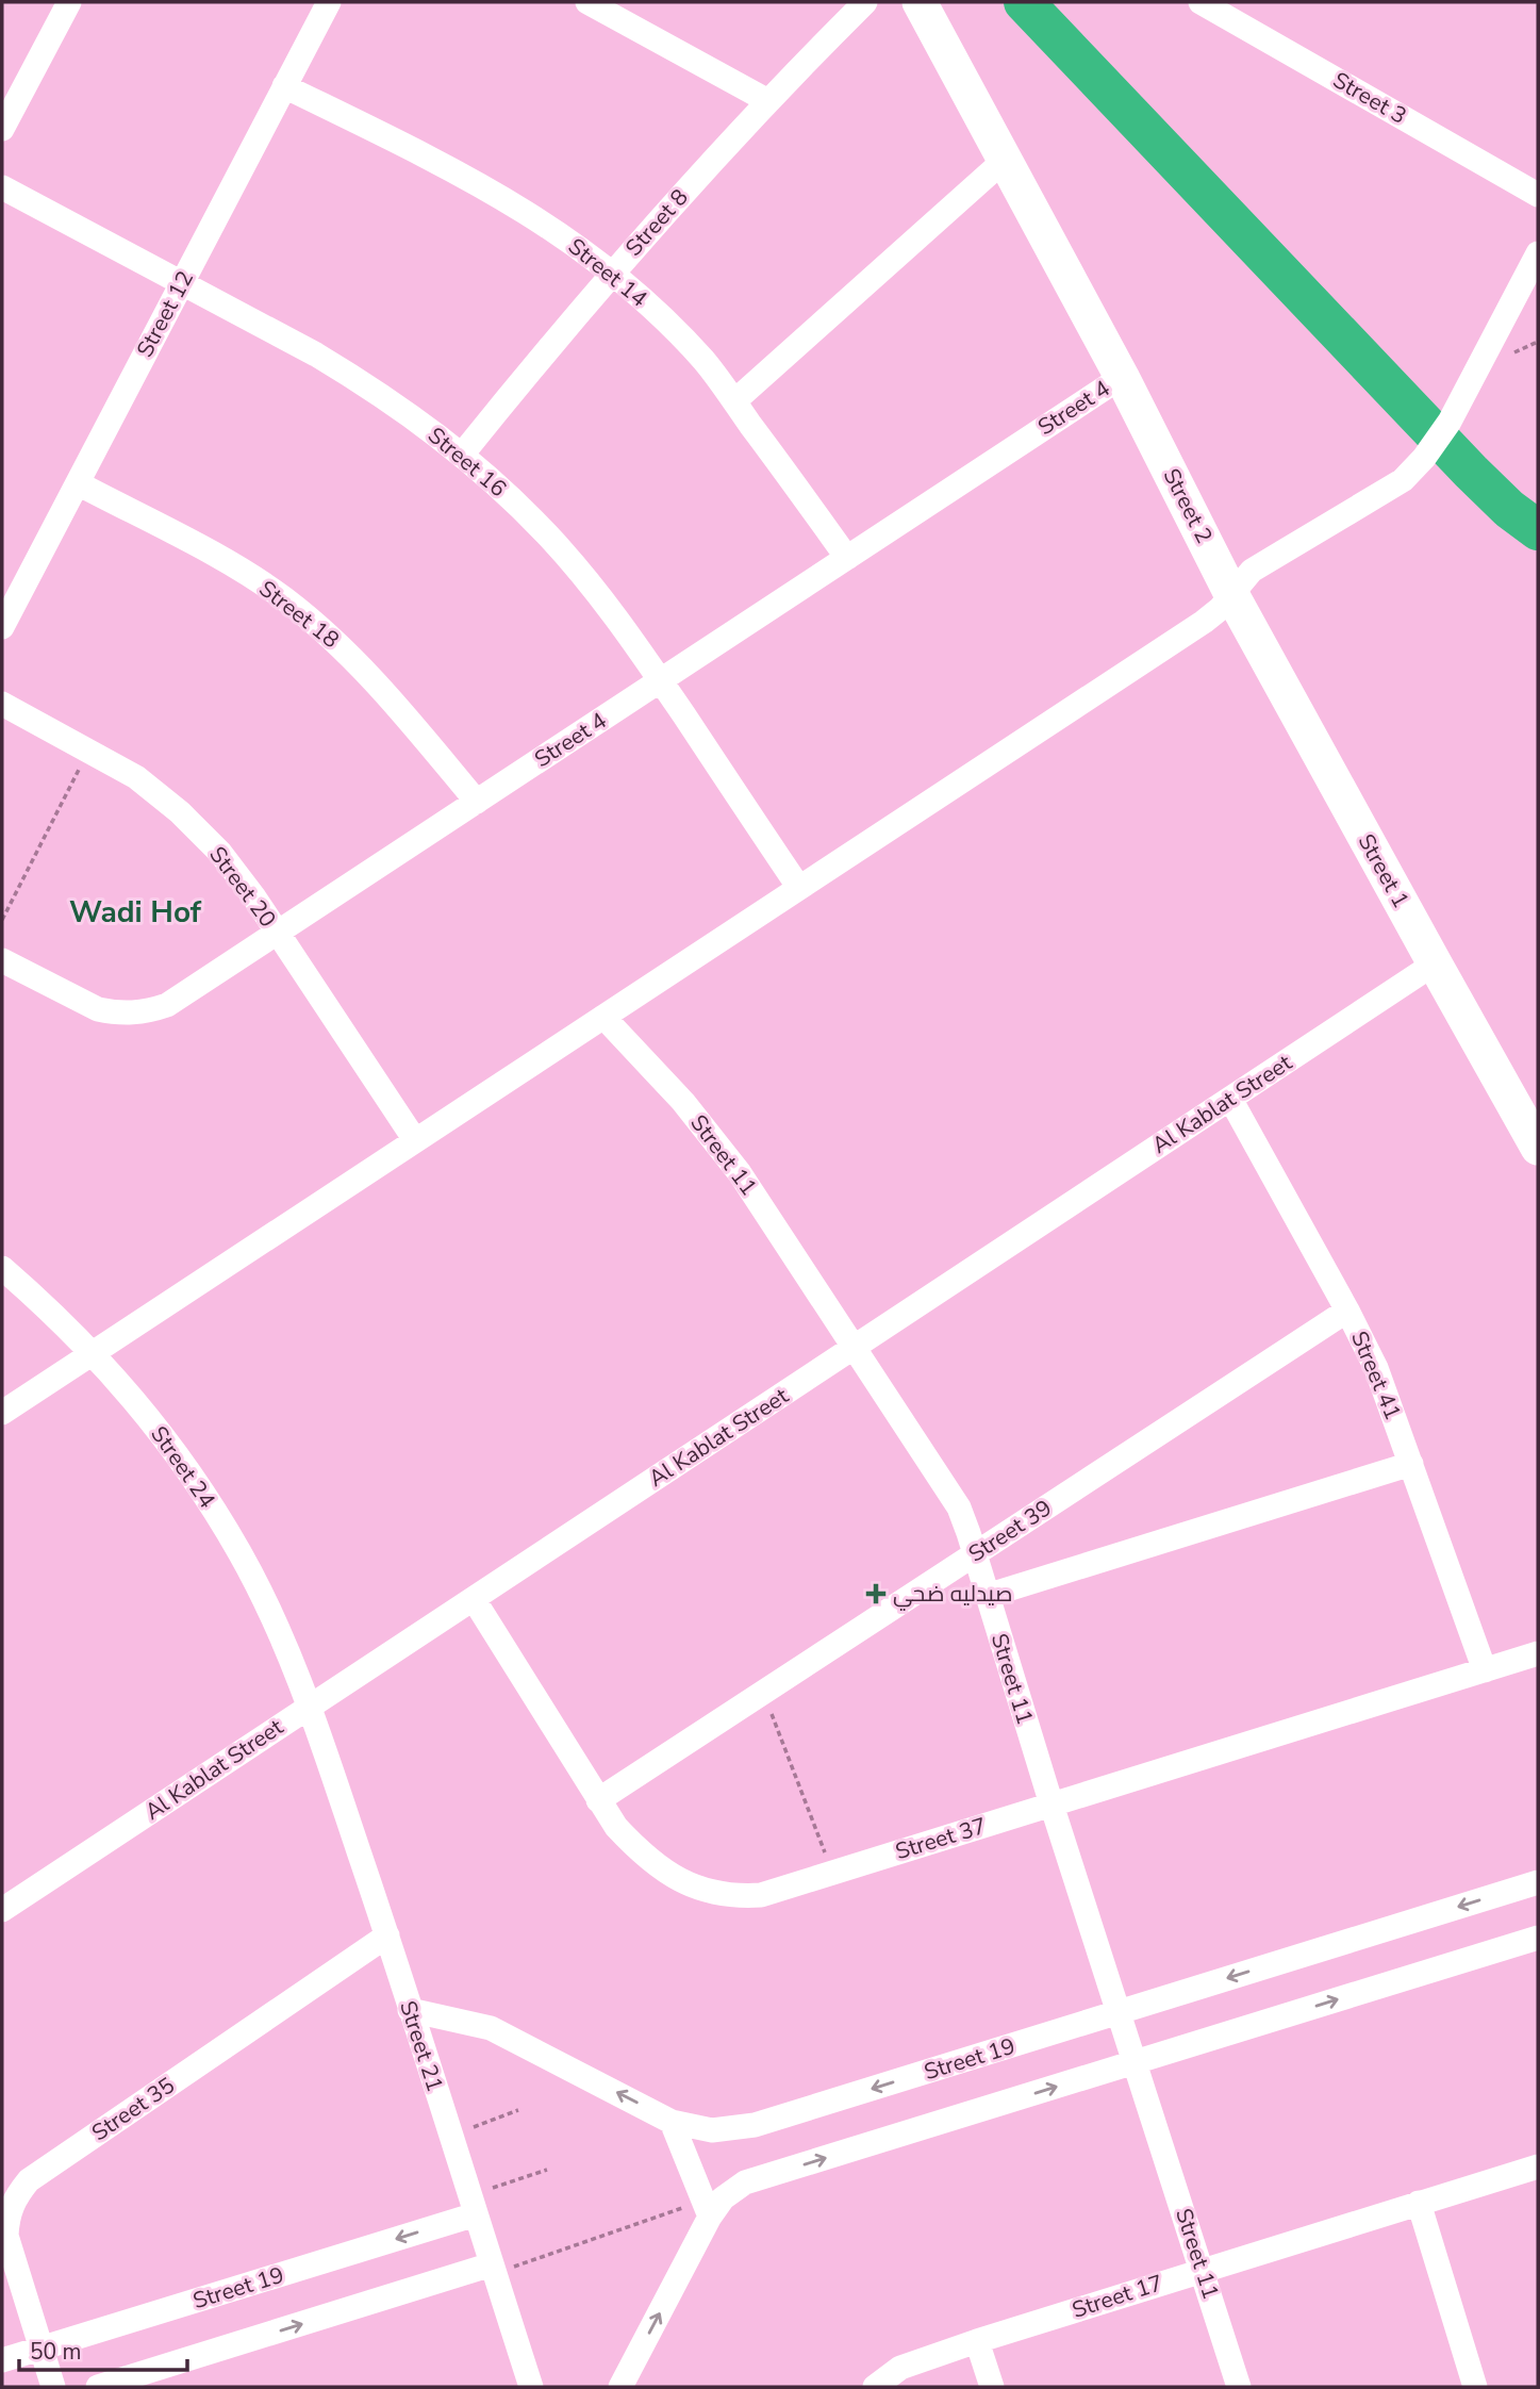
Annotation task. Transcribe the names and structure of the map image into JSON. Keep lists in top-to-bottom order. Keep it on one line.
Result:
{"streets":{"street":["Street 3","Street 8","Street 14","Street 12","Street 4","Street 16","Street 2","Street 18","Street 1","Street 20","Al Kablat Street","Street 11","Street 41","Street 24","Street 39","Street 37","Street 21","Street 19","Street 35","Street 17"]},"crossings":[["Street 8","Street 14"],["Street 8","Street 16"],["Street 14","Street 12"],["Street 14","Street 4"],["Street 12","Street 16"],["Street 12","Street 18"],["Street 4","Street 16"],["Street 4","Street 2"],["Street 4","Street 18"],["Street 4","Street 20"],["Street 2","Street 1"],["Street 1","Al Kablat Street"],["Al Kablat Street","Street 11"],["Al Kablat Street","Street 41"],["Al Kablat Street","Street 24"],["Al Kablat Street","Street 37"],["Al Kablat Street","Street 21"],["Street 11","Street 39"],["Street 11","Street 37"],["Street 11","Street 19"],["Street 11","Street 17"],["Street 41","Street 39"],["Street 41","Street 37"],["Street 24","Street 21"],["Street 39","Street 37"],["Street 21","Street 19"],["Street 21","Street 35"],["Street 19","Street 35"]],"districts":["Wadi Hof"],"places":{"health":["صيدليه ضحي"]},"scale_bar":"50 m"}
